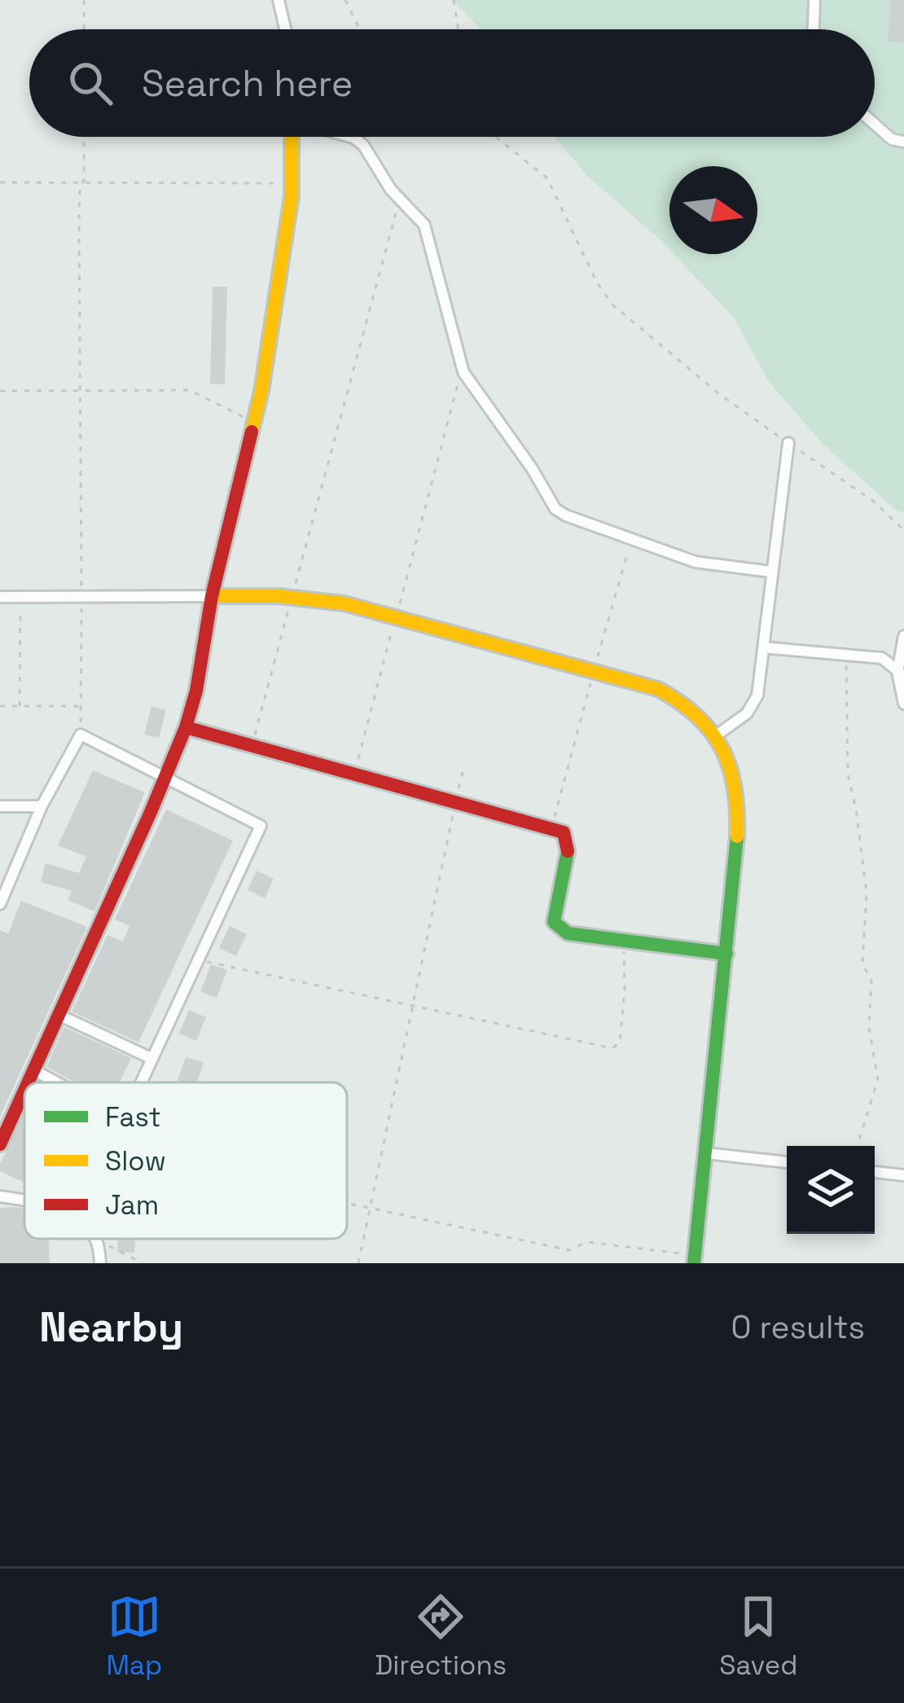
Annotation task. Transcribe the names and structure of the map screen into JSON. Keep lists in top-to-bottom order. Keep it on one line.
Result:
{"legend":["Fast","Slow","Jam"],"north":"right","page":{"search":"Search here","heading":["Nearby","0 results"],"nav":["Map","Directions","Saved"]}}
